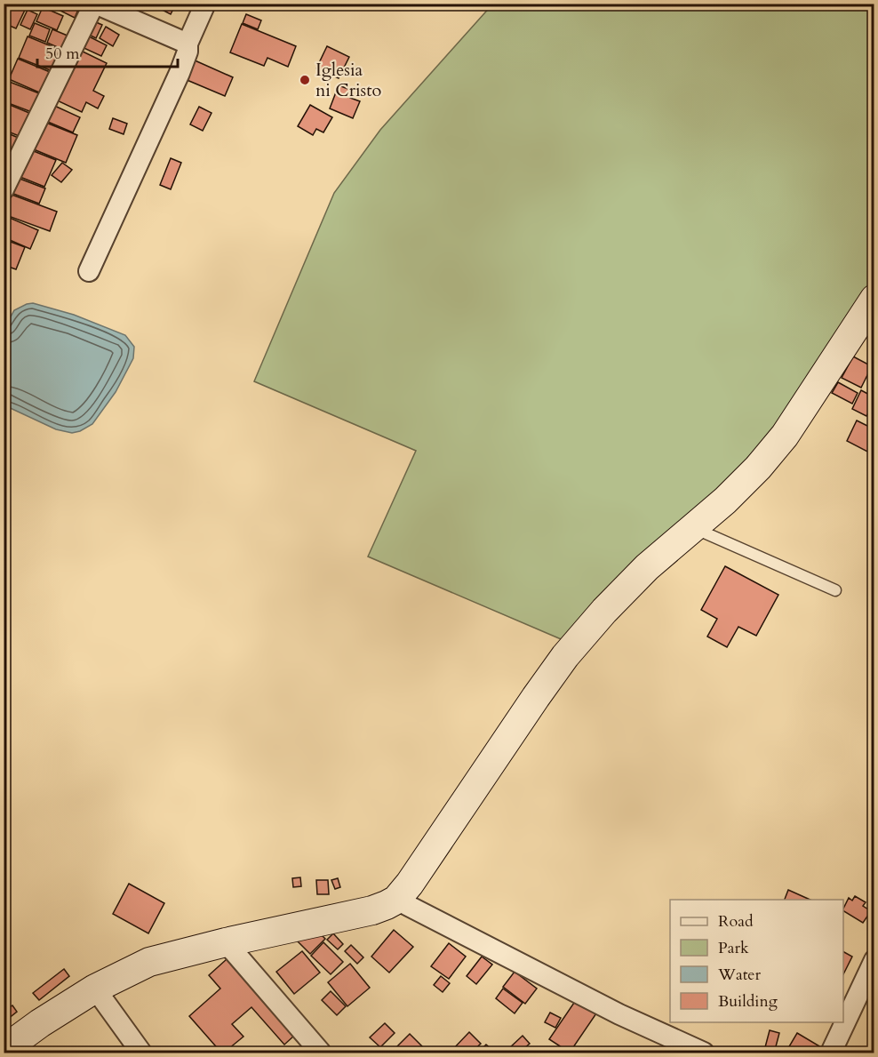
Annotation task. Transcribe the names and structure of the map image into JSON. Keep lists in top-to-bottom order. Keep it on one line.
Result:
{"places":["Iglesia ni Cristo"],"legend":["Road","Park","Water","Building"],"scale_bar":"50 m"}
